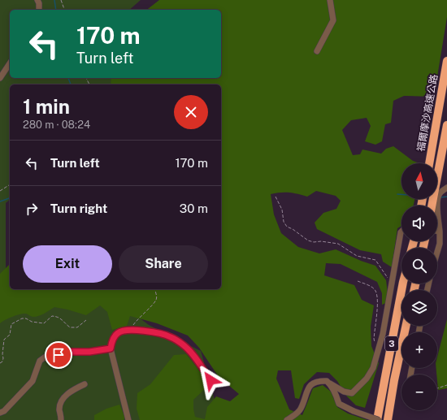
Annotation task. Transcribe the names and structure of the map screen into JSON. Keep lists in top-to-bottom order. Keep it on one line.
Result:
{"streets":{"highway":["福爾摩沙高速公路","3"]},"north":"top","page":{"turn":["170 m","Turn left"],"heading":["1 min","280 m · 08:24"],"list":[{"name":"Turn left","value":"170 m"},{"name":"Turn right","value":"30 m"}],"map_buttons":["+","−"],"buttons":["Exit","Share"]}}
